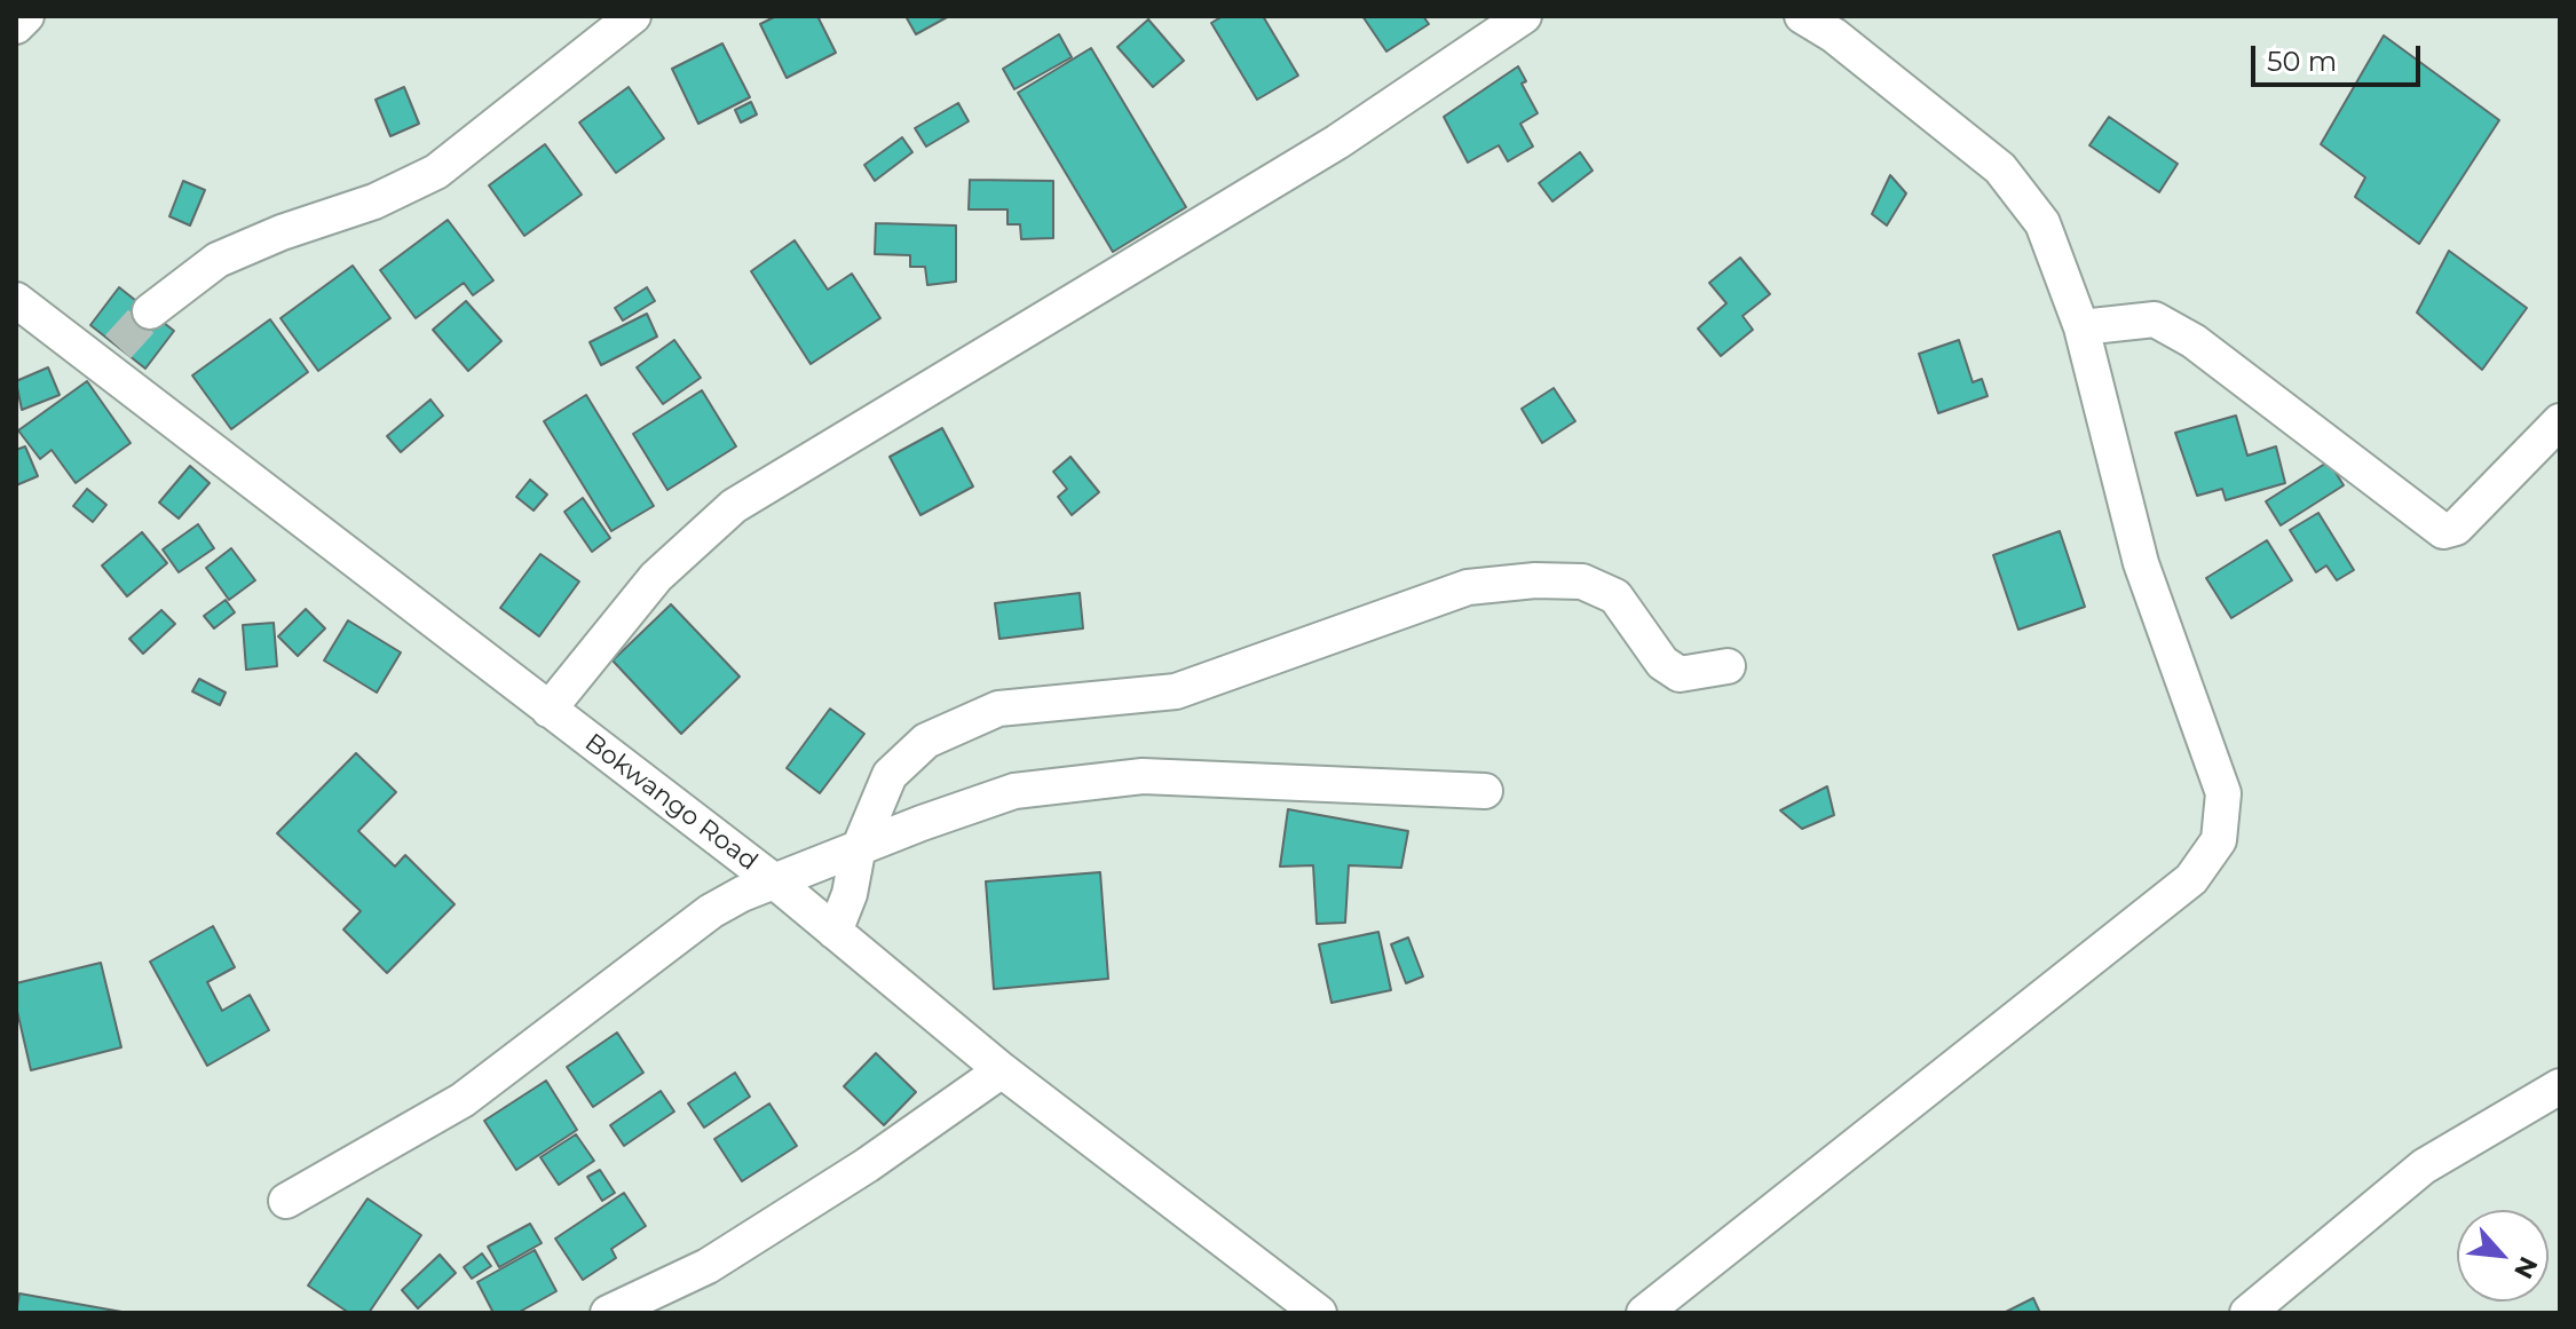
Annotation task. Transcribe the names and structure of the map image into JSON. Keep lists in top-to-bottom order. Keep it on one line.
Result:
{"streets":{"street":["Bokwango Road"]},"scale_bar":"50 m","north":"bottom right"}
